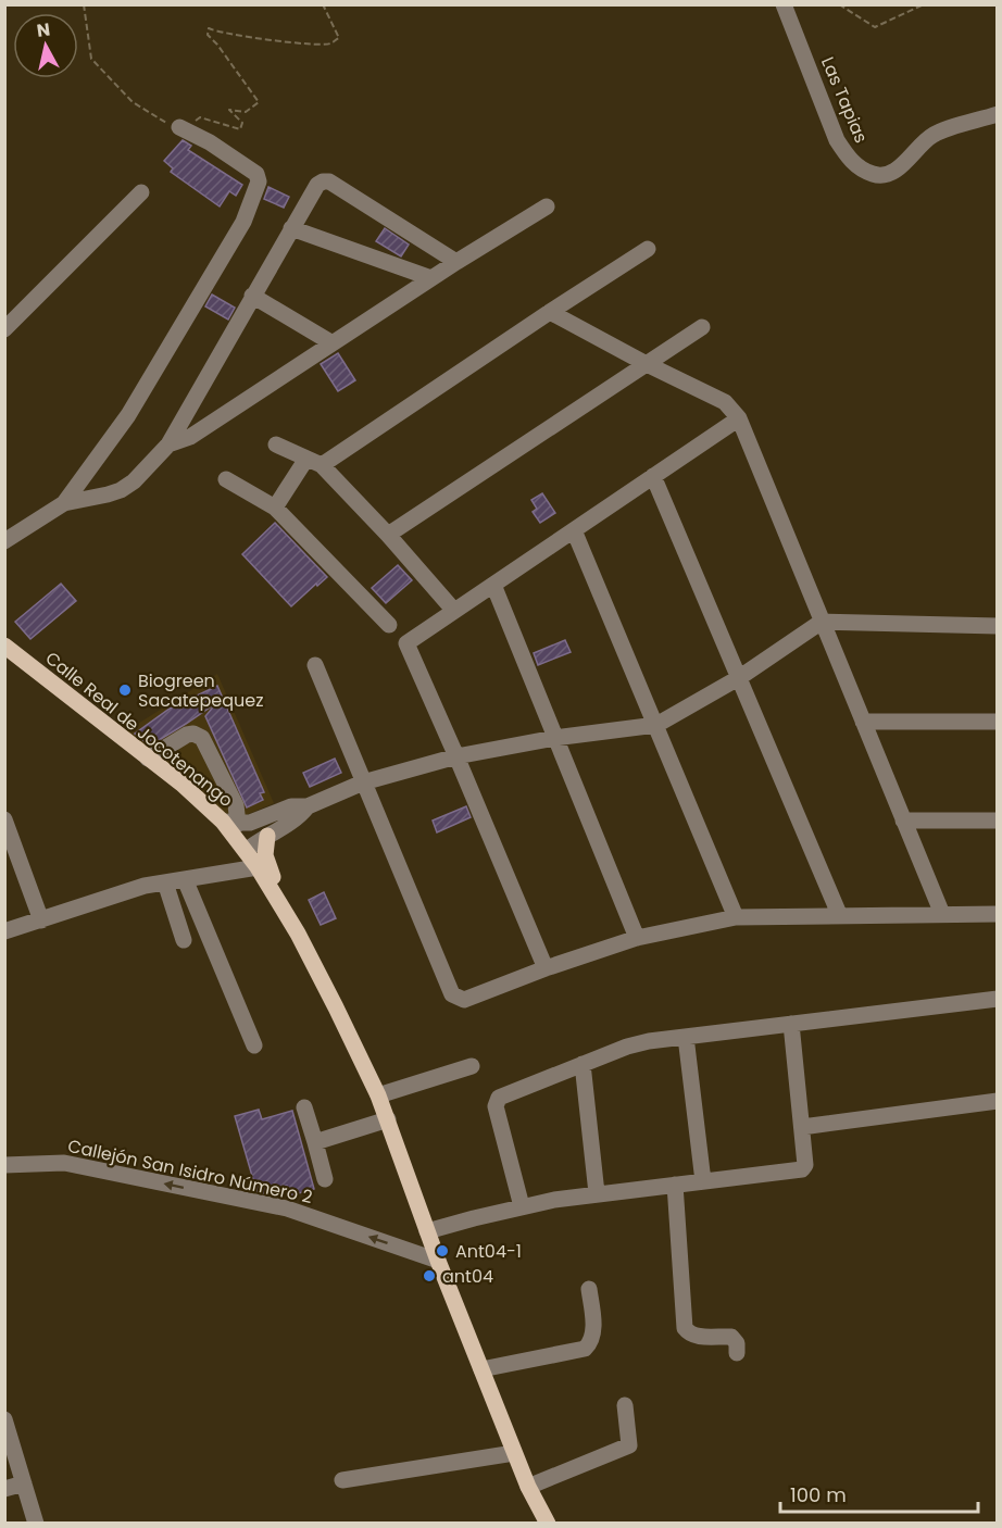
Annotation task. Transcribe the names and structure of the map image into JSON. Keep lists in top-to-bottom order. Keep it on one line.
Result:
{"streets":{"main road":["Calle Real de Jocotenango"],"street":["Las Tapias","Callejón San Isidro Número 2"]},"crossings":[["Calle Real de Jocotenango","Callejón San Isidro Número 2"]],"one_way":["Callejón San Isidro Número 2"],"places":["Biogreen Sacatepequez","Ant04-1","ant04"],"scale_bar":"100 m","north":"top"}
